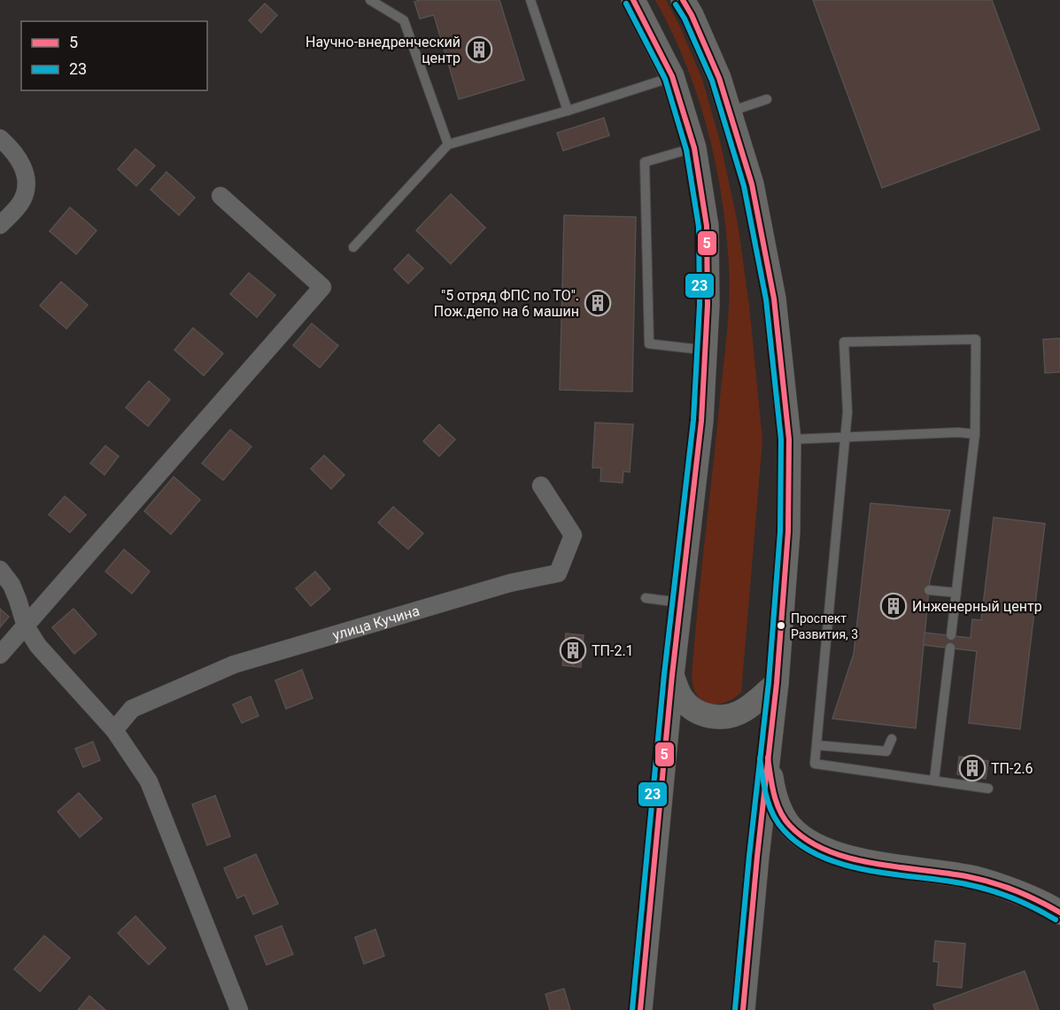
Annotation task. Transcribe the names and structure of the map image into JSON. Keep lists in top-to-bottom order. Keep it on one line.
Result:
{"streets":{"street":["улица Кучина"]},"places":{"building":["Научно-внедренческий центр","\"5 отряд ФПС по ТО\". Пож.депо на 6 машин","Инженерный центр","ТП-2.1","ТП-2.6"],"other":["Проспект Развития, 3"]},"lines":["transit line 5","transit line 23"],"legend":["5","23"]}
